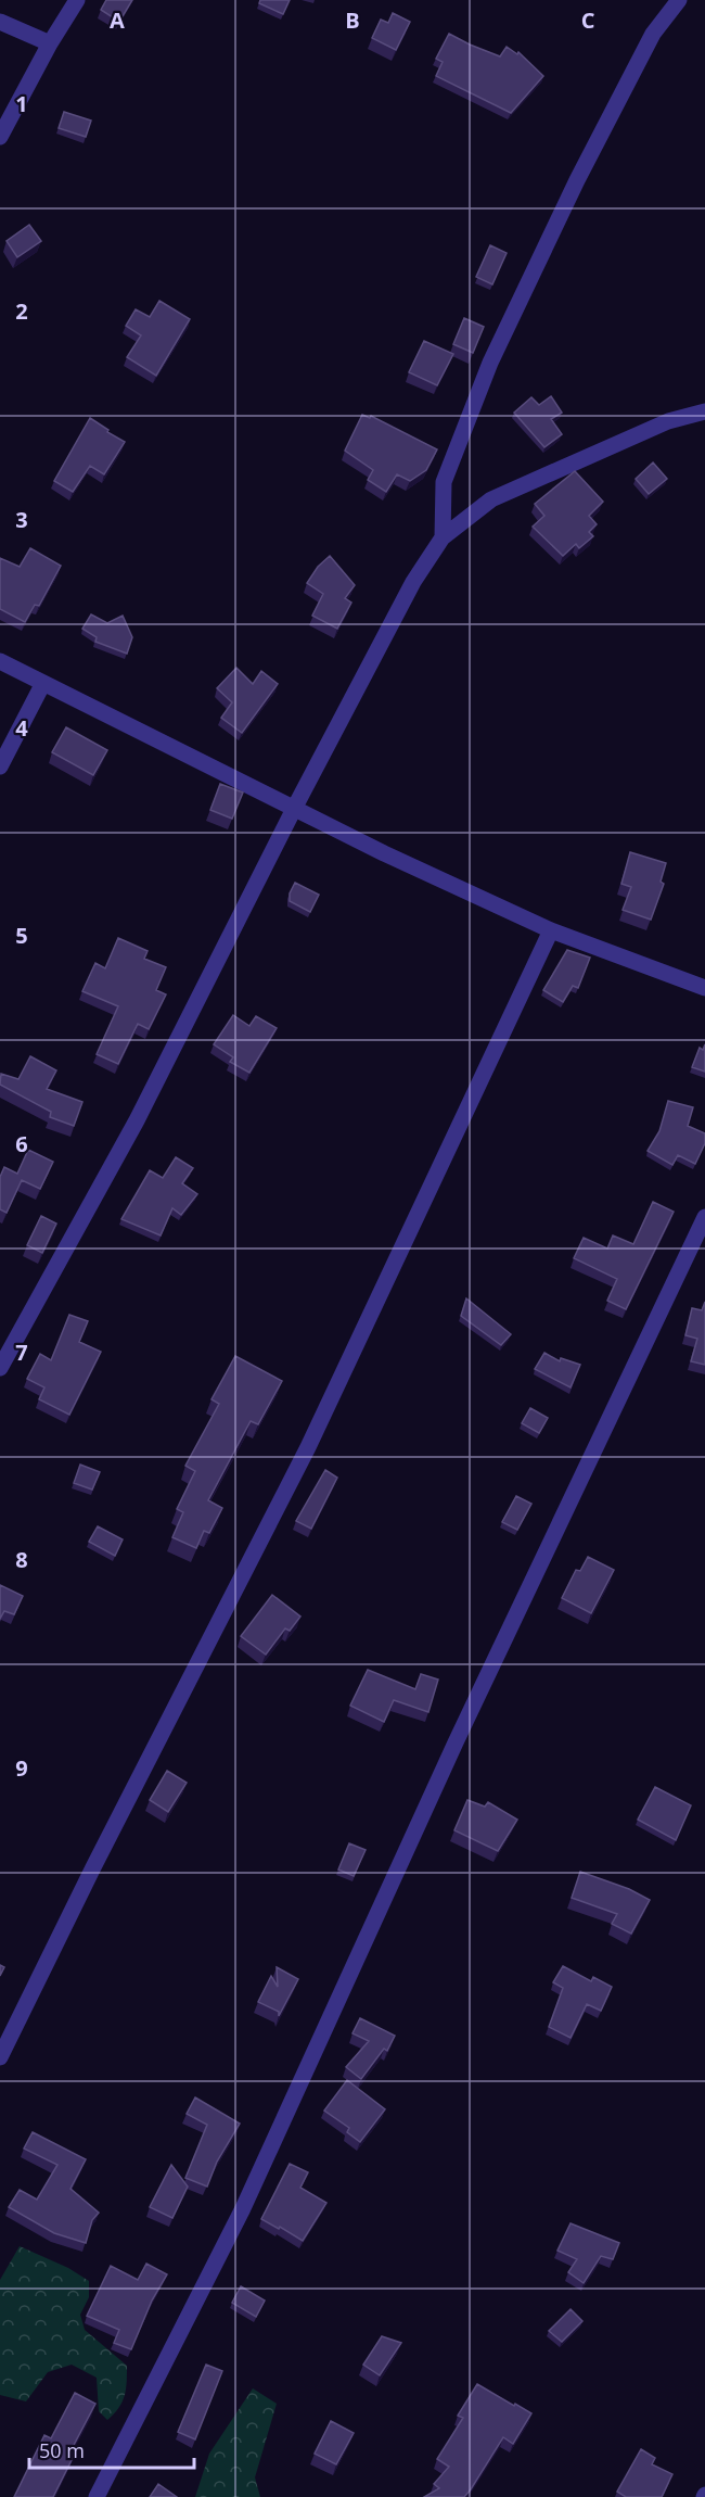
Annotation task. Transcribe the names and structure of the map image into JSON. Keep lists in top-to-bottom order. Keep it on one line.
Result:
{"scale_bar":"50 m","grid":{"columns":["A","B","C"],"rows":["1","2","3","4","5","6","7","8","9"]}}
